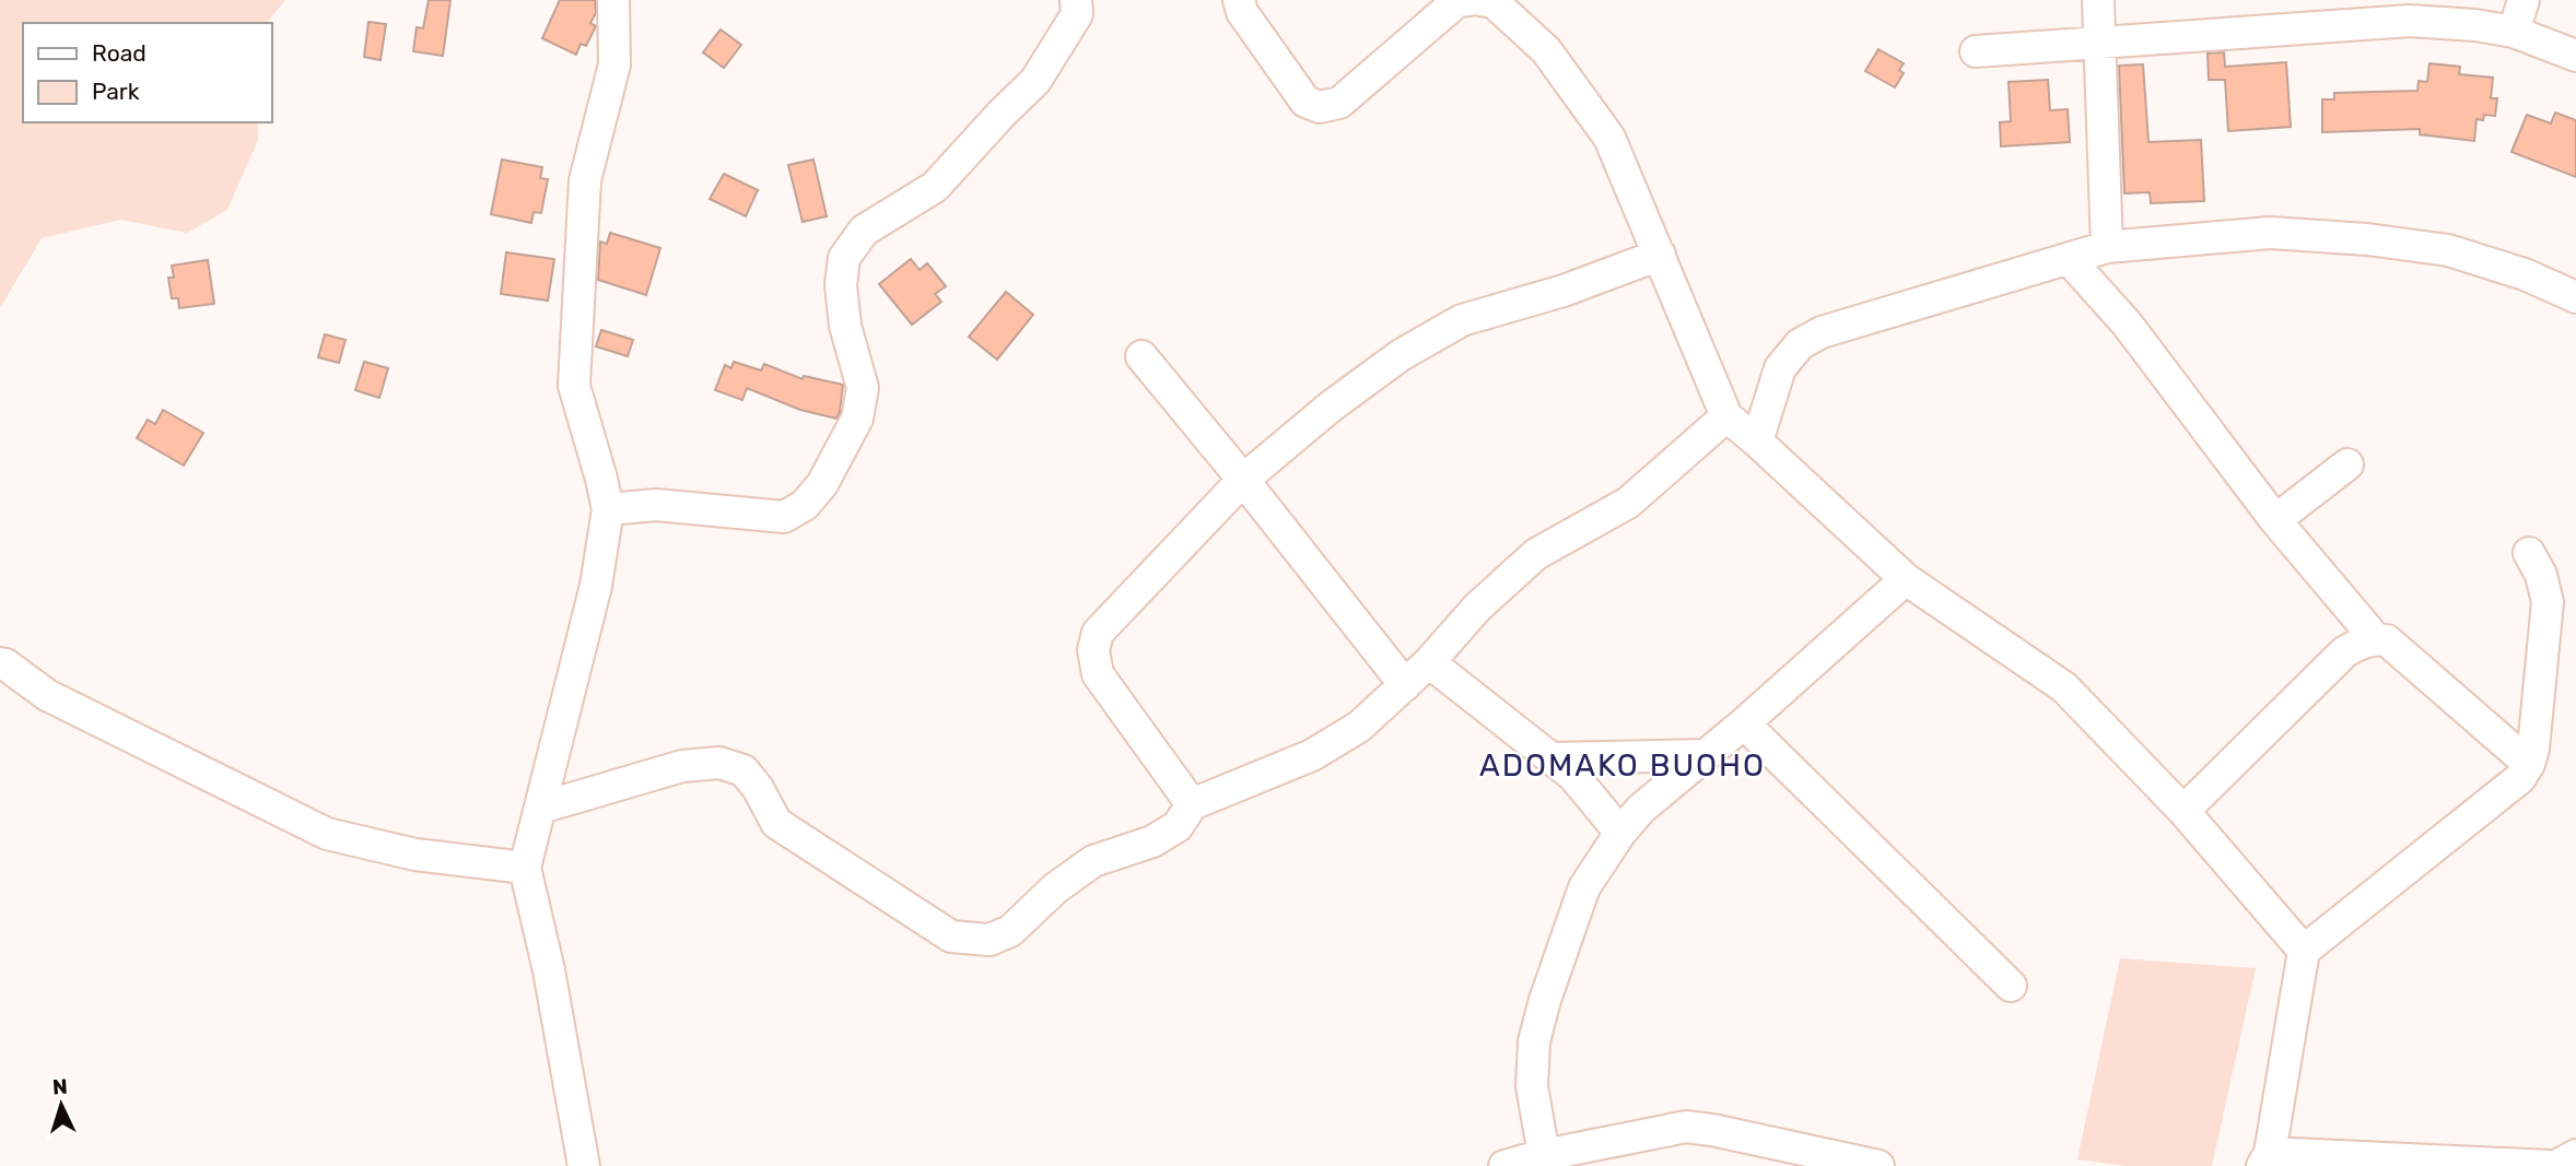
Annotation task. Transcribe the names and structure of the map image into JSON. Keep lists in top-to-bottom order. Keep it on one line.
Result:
{"districts":["ADOMAKO BUOHO"],"legend":["Road","Park"],"north":"top"}
